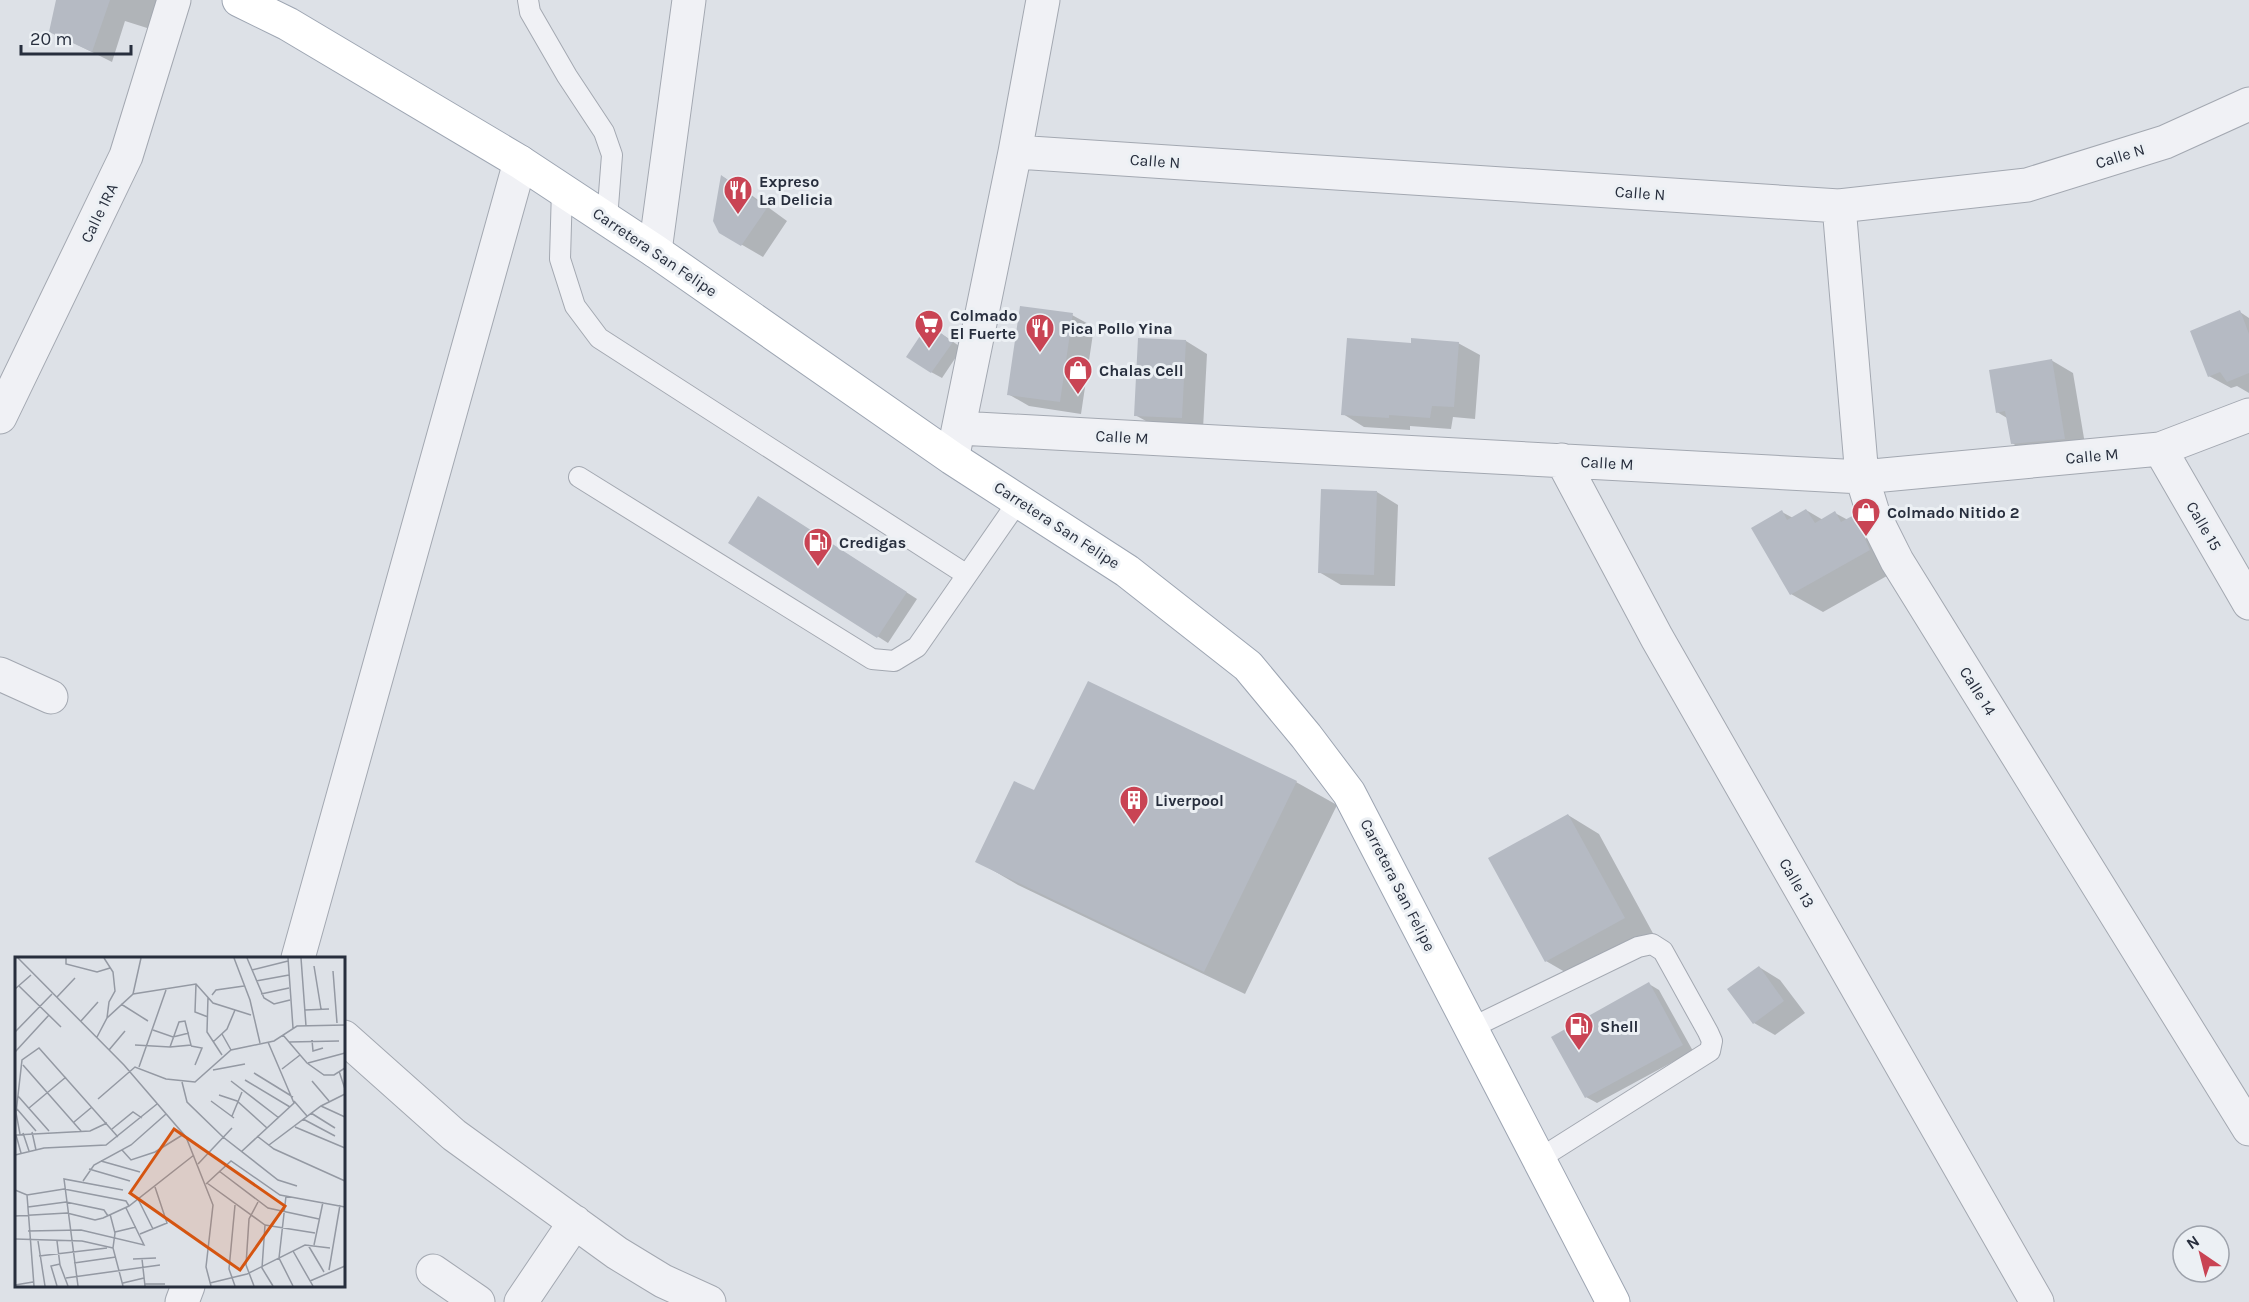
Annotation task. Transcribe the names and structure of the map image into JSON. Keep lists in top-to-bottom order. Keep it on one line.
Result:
{"streets":{"main road":["Carretera San Felipe"],"street":["Calle N","Calle 1RA","Calle M","Calle 15","Calle 14","Calle 13"]},"crossings":[["Calle N","Calle 14"],["Carretera San Felipe","Calle M"],["Calle M","Calle 15"],["Calle M","Calle 14"],["Calle M","Calle 13"]],"places":{"restaurant":["Expreso La Delicia","Pica Pollo Yina"],"supermarket":["Colmado El Fuerte"],"shop":["Chalas Cell","Colmado Nitido 2"],"fuel station":["Credigas","Shell"],"building":["Liverpool"]},"scale_bar":"20 m","north":"top left"}
